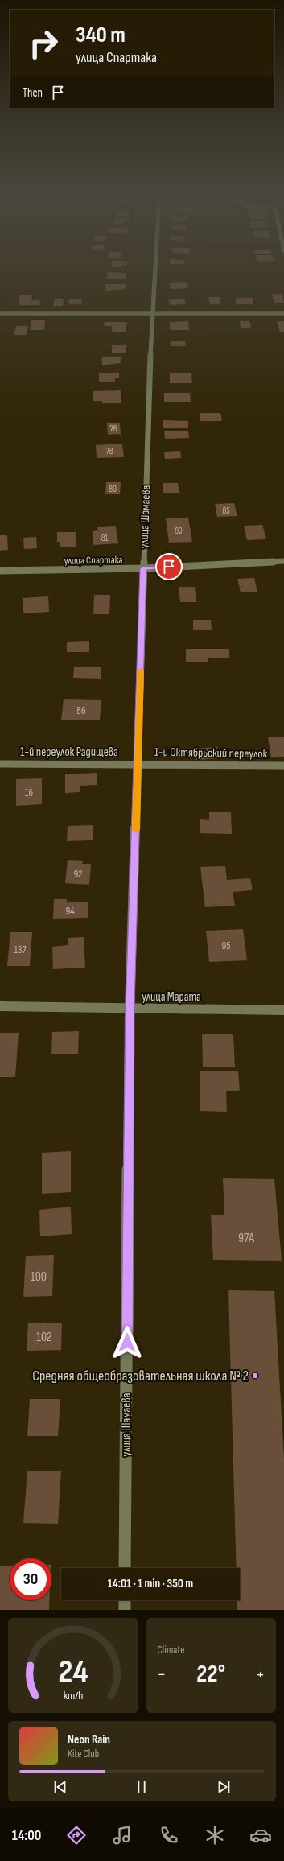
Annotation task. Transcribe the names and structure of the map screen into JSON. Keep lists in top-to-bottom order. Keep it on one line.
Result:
{"streets":{"street":["улица Шамаева","улица Спартака","1-й переулок Радищева","1-й Октябрьский переулок","улица Марата"]},"crossings":[["улица Шамаева","улица Спартака"],["улица Шамаева","1-й переулок Радищева"],["улица Шамаева","1-й Октябрьский переулок"],["улица Шамаева","улица Марата"],["1-й переулок Радищева","1-й Октябрьский переулок"]],"places":["Средняя общеобразовательная школа № 2"],"house_numbers":["76","78","80","85","83","81","86","16","92","94","95","137","97А","100","102"],"page":{"turn":["340 m","улица Спартака"],"then":"Then","limit":"30","trip":"14:01 · 1 min · 350 m","tile":"Climate","heat":["−","22°","+"],"song":["Neon Rain","Kite Club"],"tabs":"14:00","gauge":["24","km/h"]}}
